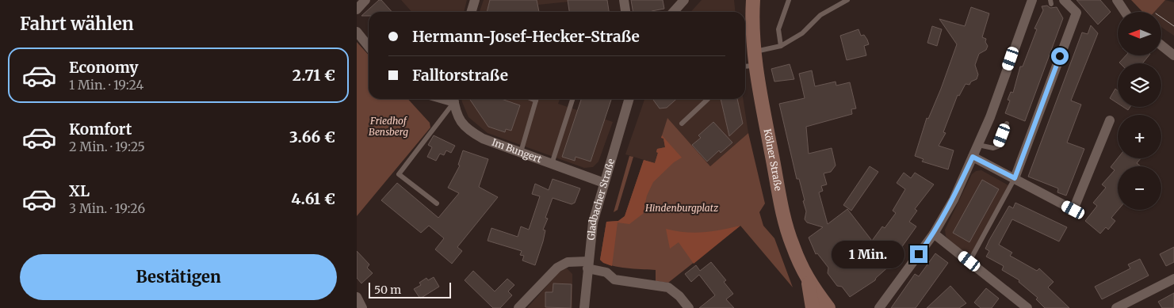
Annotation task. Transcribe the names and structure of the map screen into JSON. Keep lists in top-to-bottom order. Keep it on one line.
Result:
{"streets":{"main road":["Kölner Straße"],"street":["Im Bungert","Gladbacher Straße"]},"crossings":[["Im Bungert","Gladbacher Straße"]],"parks":["Friedhof Bensberg","Hindenburgplatz"],"scale_bar":"50 m","north":"left","page":{"heading":"Fahrt wählen","map_buttons":["+","−"],"banner":["Hermann-Josef-Hecker-Straße","Falltorstraße"],"list":[{"name":"Economy","note":"1 Min. · 19:24","value":"2.71 €"},{"name":"Komfort","note":"2 Min. · 19:25","value":"3.66 €"},{"name":"XL","note":"3 Min. · 19:26","value":"4.61 €"}],"bubble":"1 Min.","buttons":"Bestätigen","scale":"50 m"}}
